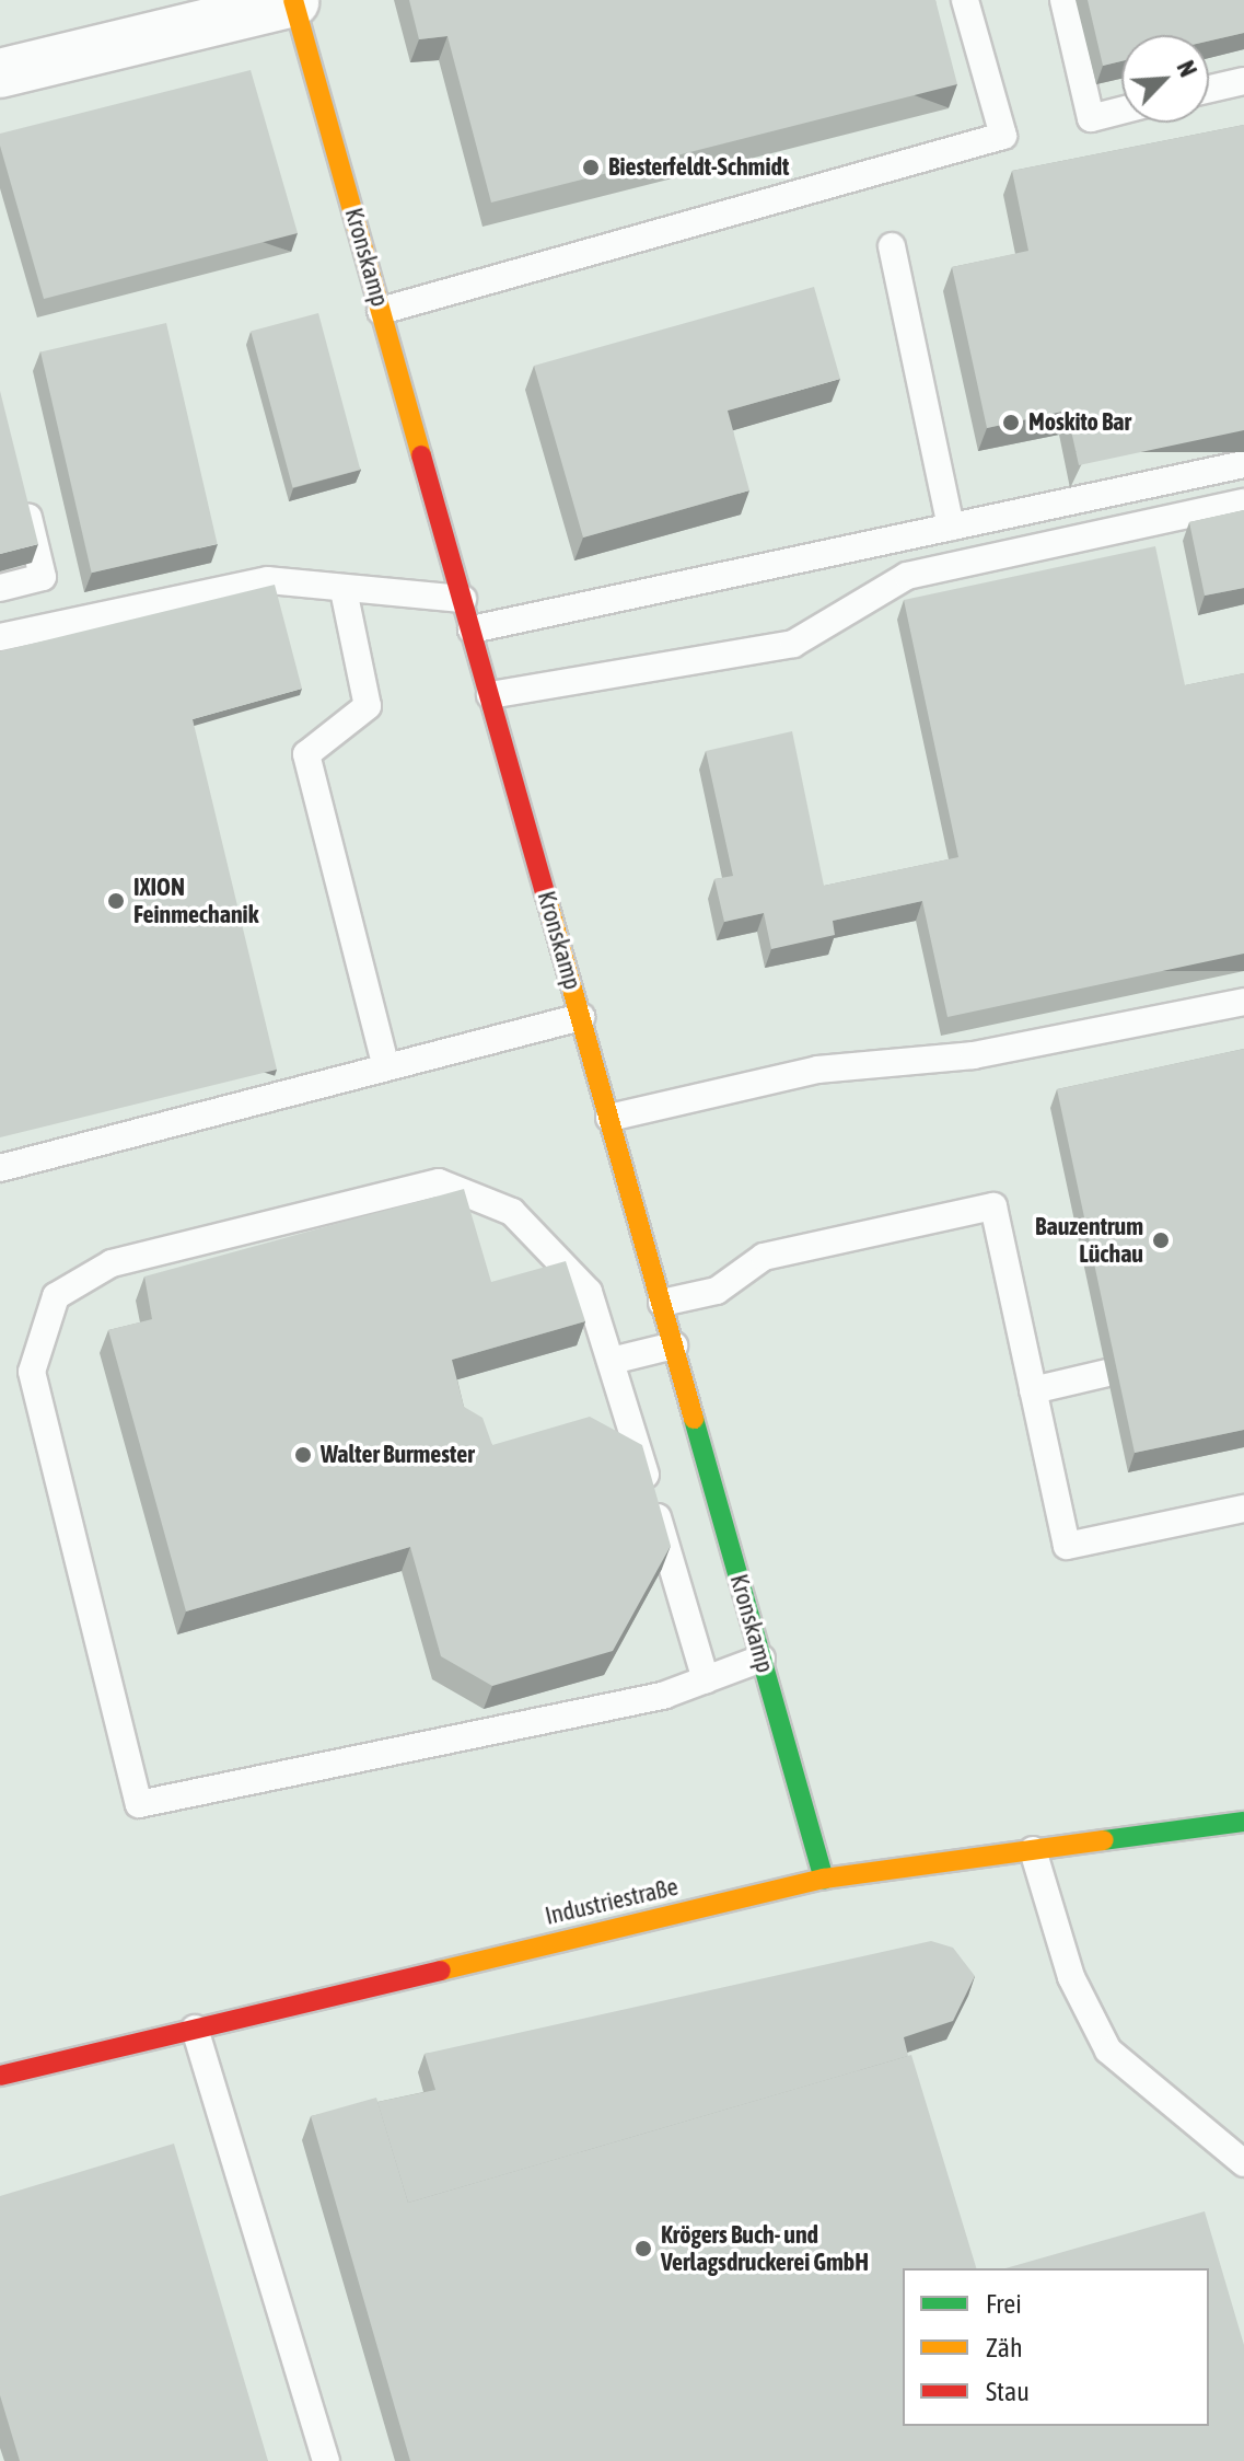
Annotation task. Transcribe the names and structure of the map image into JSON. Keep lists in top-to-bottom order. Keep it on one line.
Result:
{"streets":{"street":["Kronskamp","Industriestraße"]},"crossings":[["Kronskamp","Industriestraße"]],"places":["Biesterfeldt-Schmidt","Moskito Bar","IXION Feinmechanik","Bauzentrum Lüchau","Walter Burmester","Krögers Buch- und Verlagsdruckerei GmbH"],"legend":["Frei","Zäh","Stau"],"north":"top right"}
